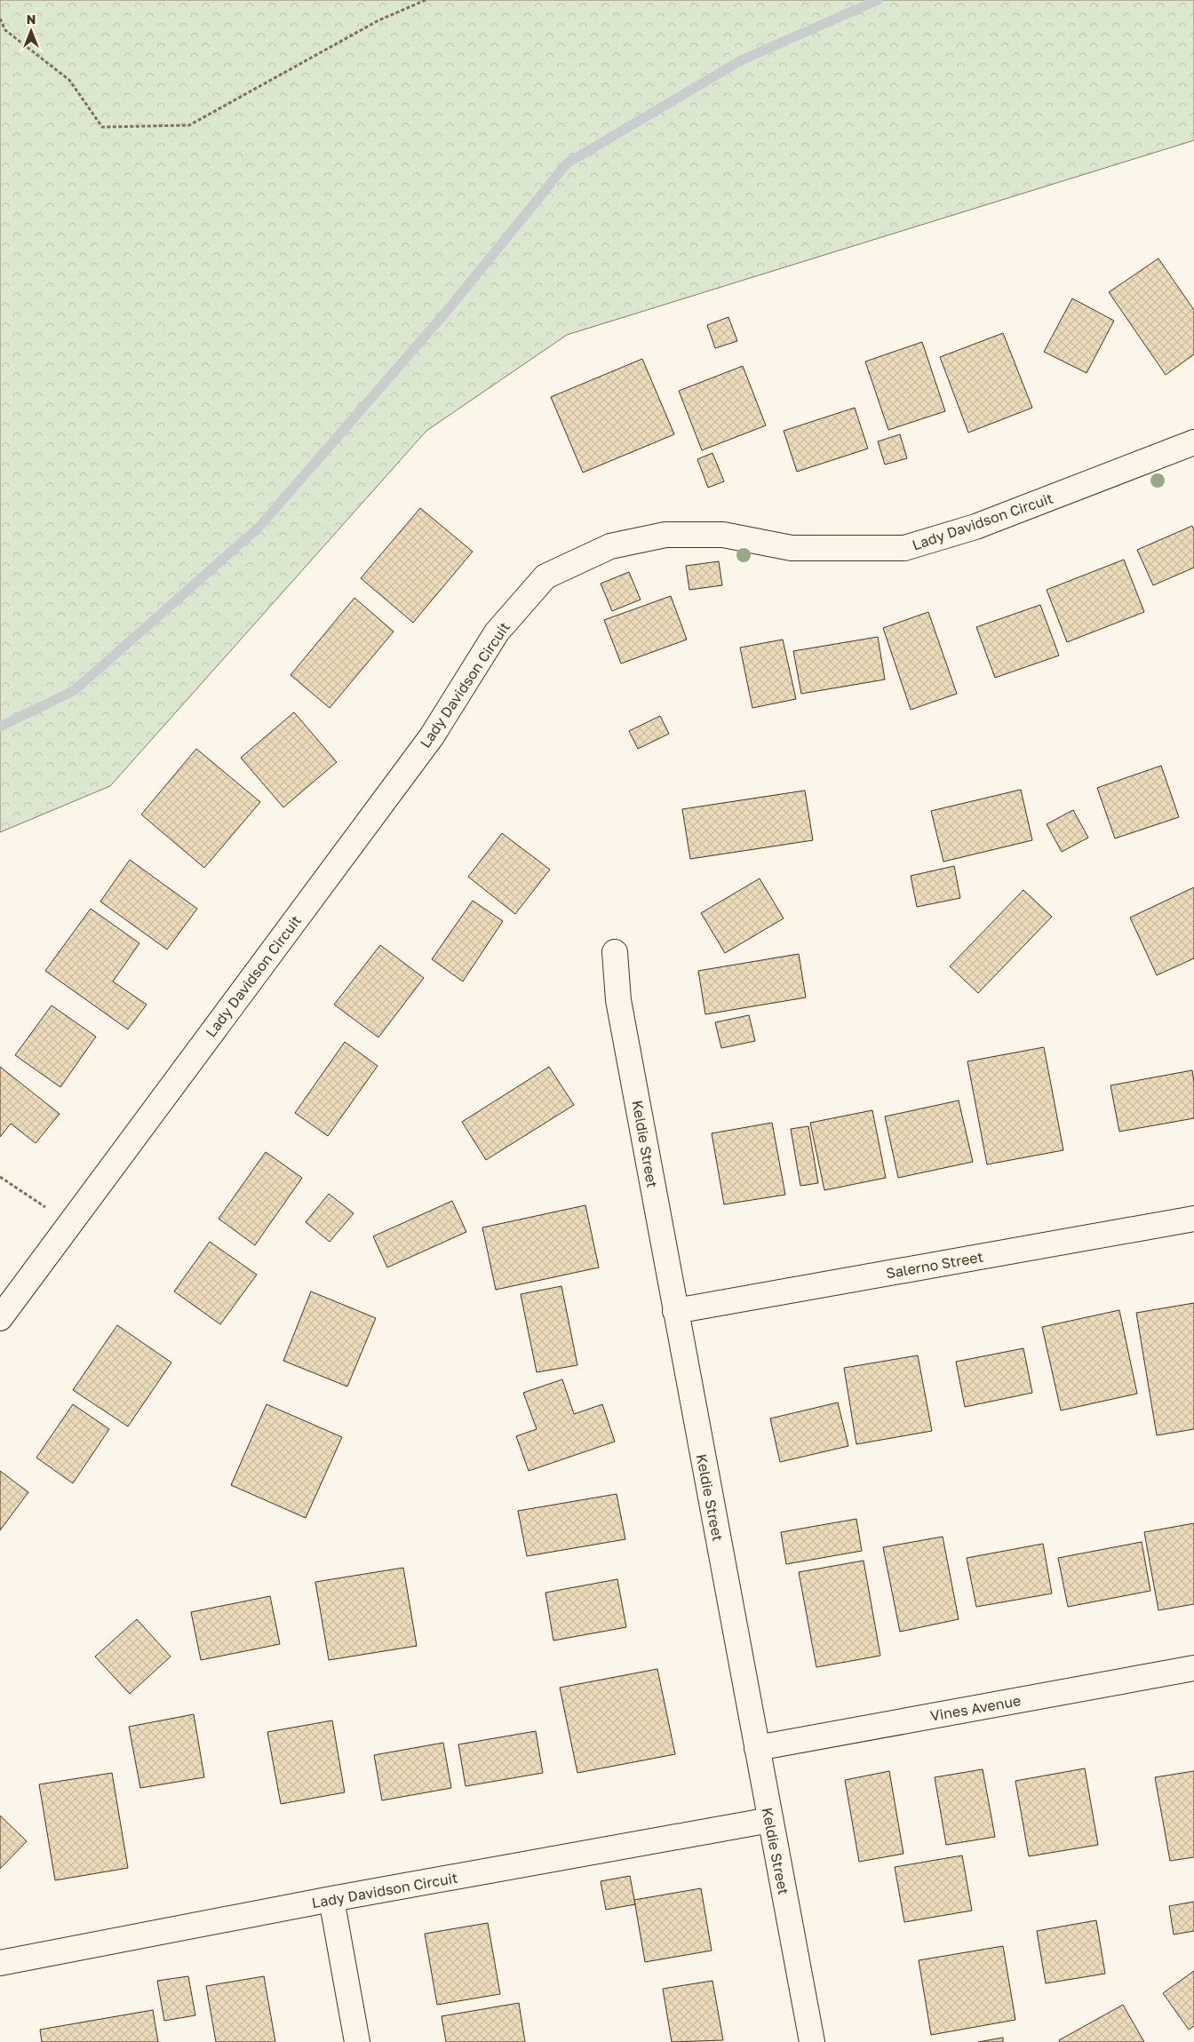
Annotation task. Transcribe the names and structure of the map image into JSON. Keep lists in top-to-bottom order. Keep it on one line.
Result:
{"streets":{"street":["Lady Davidson Circuit","Keldie Street","Salerno Street","Vines Avenue"]},"crossings":[["Lady Davidson Circuit","Keldie Street"],["Keldie Street","Salerno Street"],["Keldie Street","Vines Avenue"]],"north":"top"}
